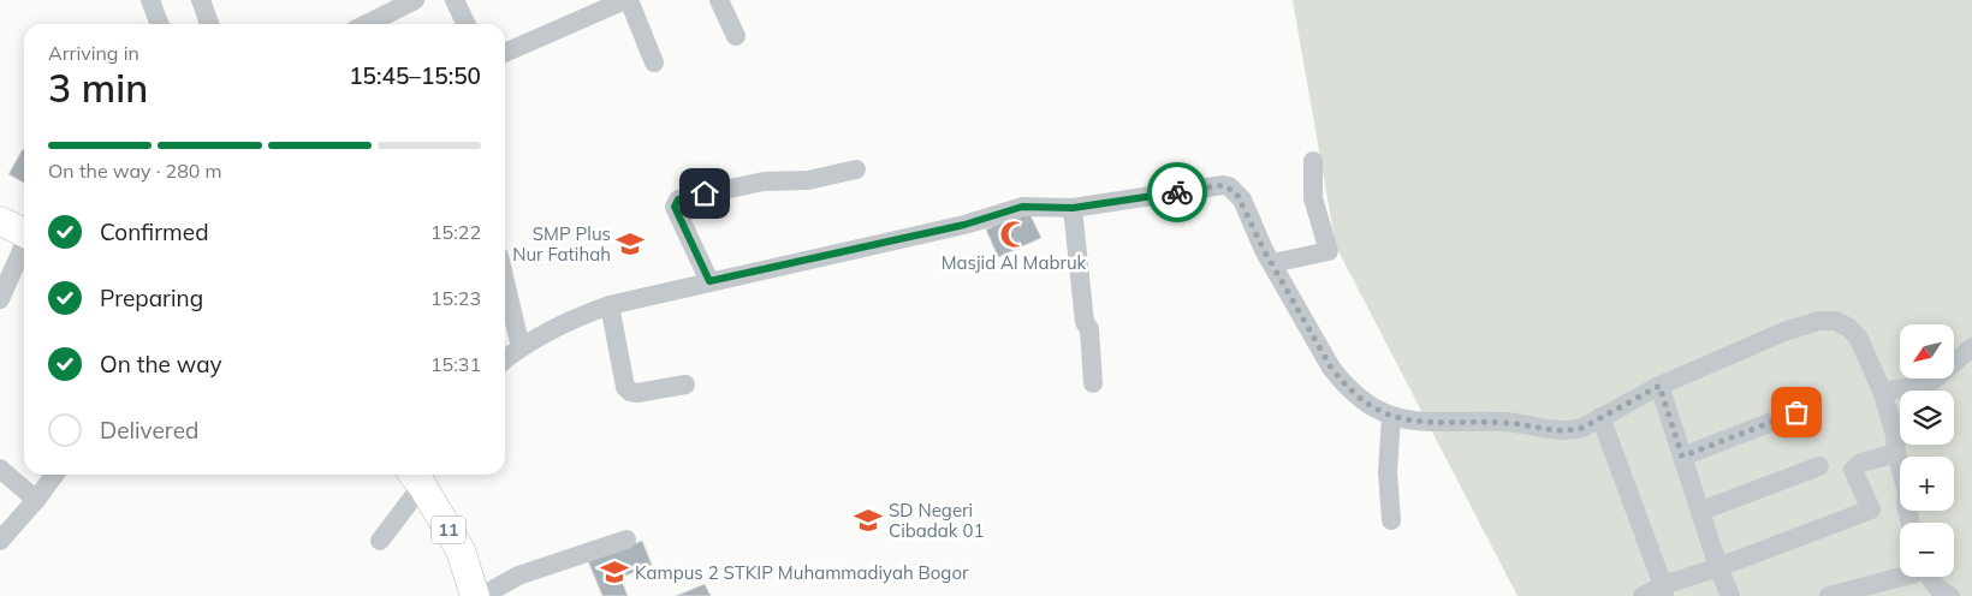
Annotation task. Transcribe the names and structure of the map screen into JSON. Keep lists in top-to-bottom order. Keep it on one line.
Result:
{"streets":{"highway":["11"]},"places":{"mosque":["Masjid Al Mabruk"],"school or university":["SMP Plus Nur Fatihah","SD Negeri Cibadak 01","Kampus 2 STKIP Muhammadiyah Bogor"]},"north":"bottom left","page":{"heading":["3 min","Arriving in","15:45–15:50"],"bar":"On the way · 280 m","list":[["Confirmed","15:22"],["Preparing","15:23"],["On the way","15:31"],"Delivered"],"map_buttons":["+","−"]}}
